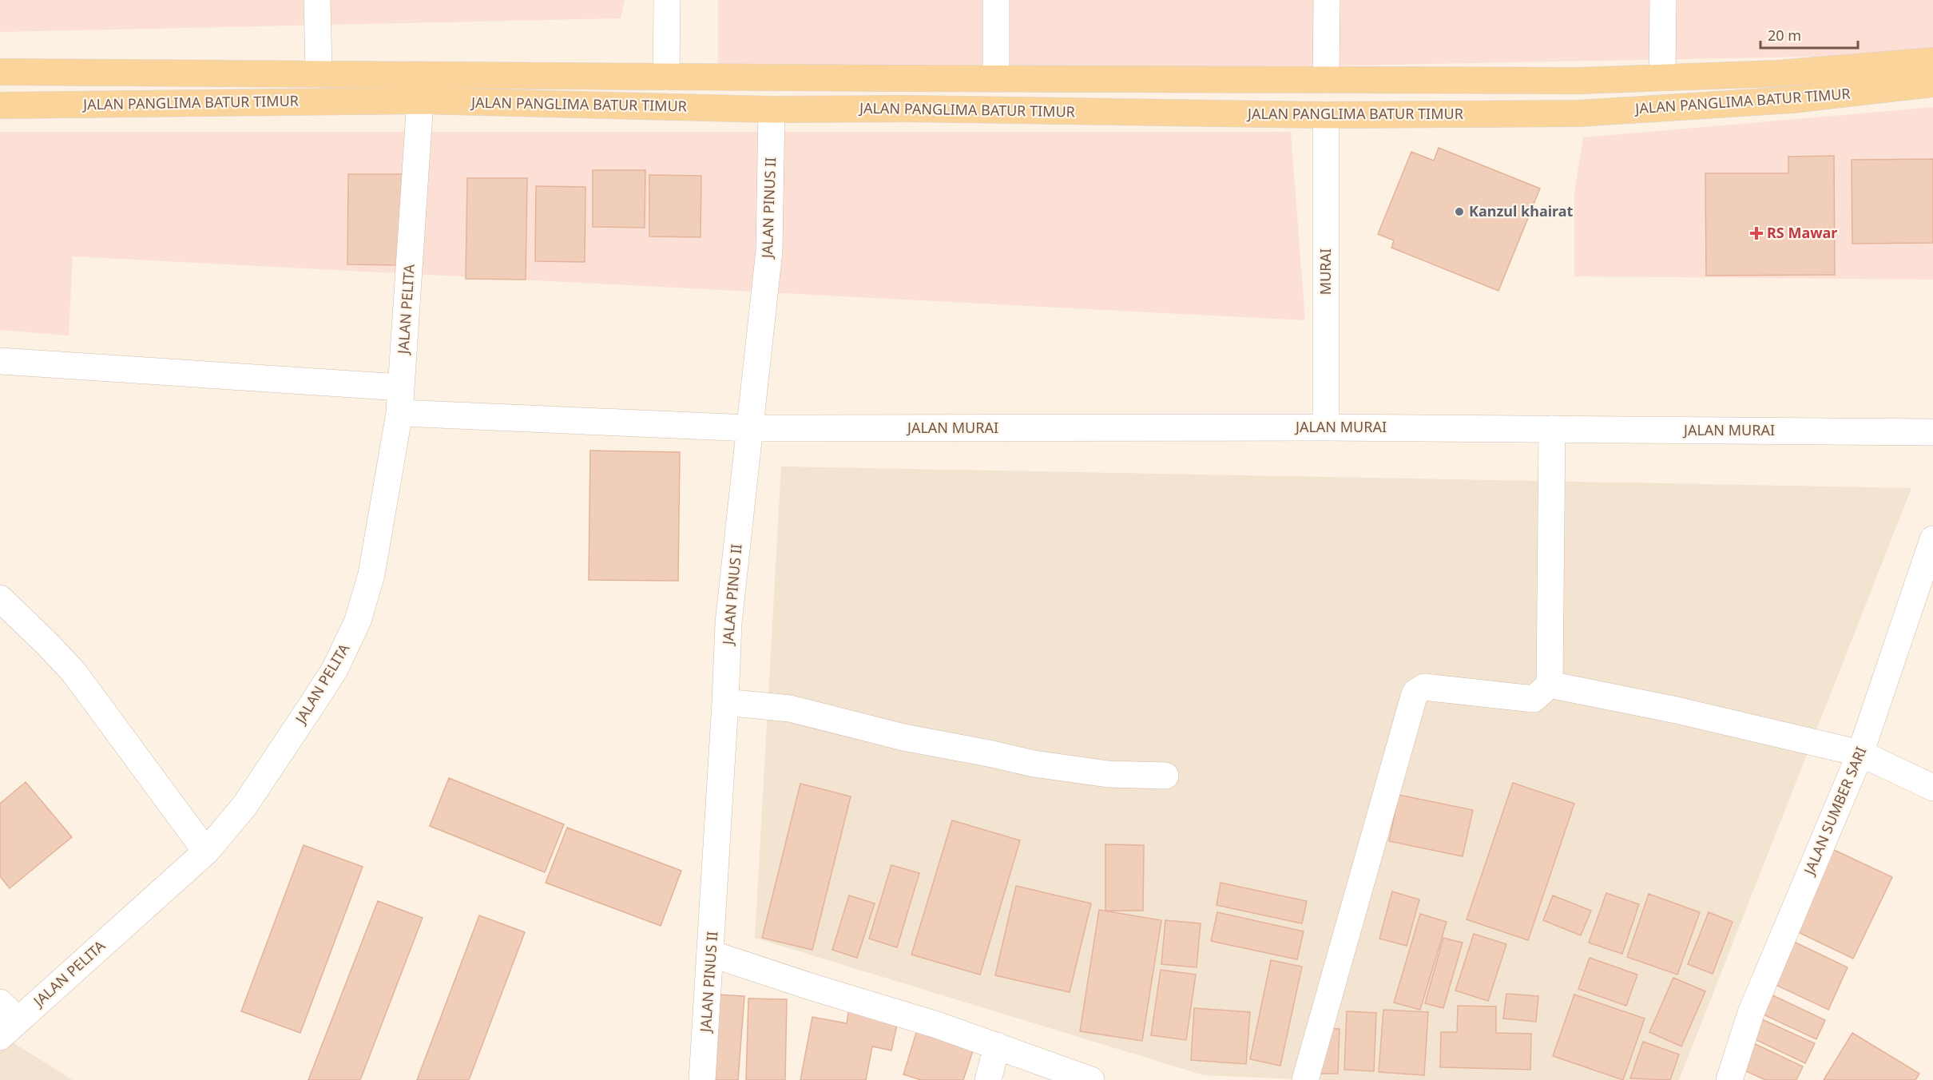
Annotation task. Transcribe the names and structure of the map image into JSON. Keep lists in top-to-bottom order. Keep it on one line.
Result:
{"streets":{"main road":["JALAN PANGLIMA BATUR TIMUR"],"street":["JALAN PINUS II","MURAI","JALAN PELITA","JALAN MURAI","JALAN SUMBER SARI"]},"crossings":[["JALAN PANGLIMA BATUR TIMUR","JALAN PINUS II"],["JALAN PANGLIMA BATUR TIMUR","MURAI"],["JALAN PANGLIMA BATUR TIMUR","JALAN PELITA"],["JALAN PINUS II","JALAN MURAI"],["MURAI","JALAN MURAI"],["JALAN PELITA","JALAN MURAI"]],"places":{"other":["Kanzul khairat"],"health":["RS Mawar"]},"scale_bar":"20 m"}
